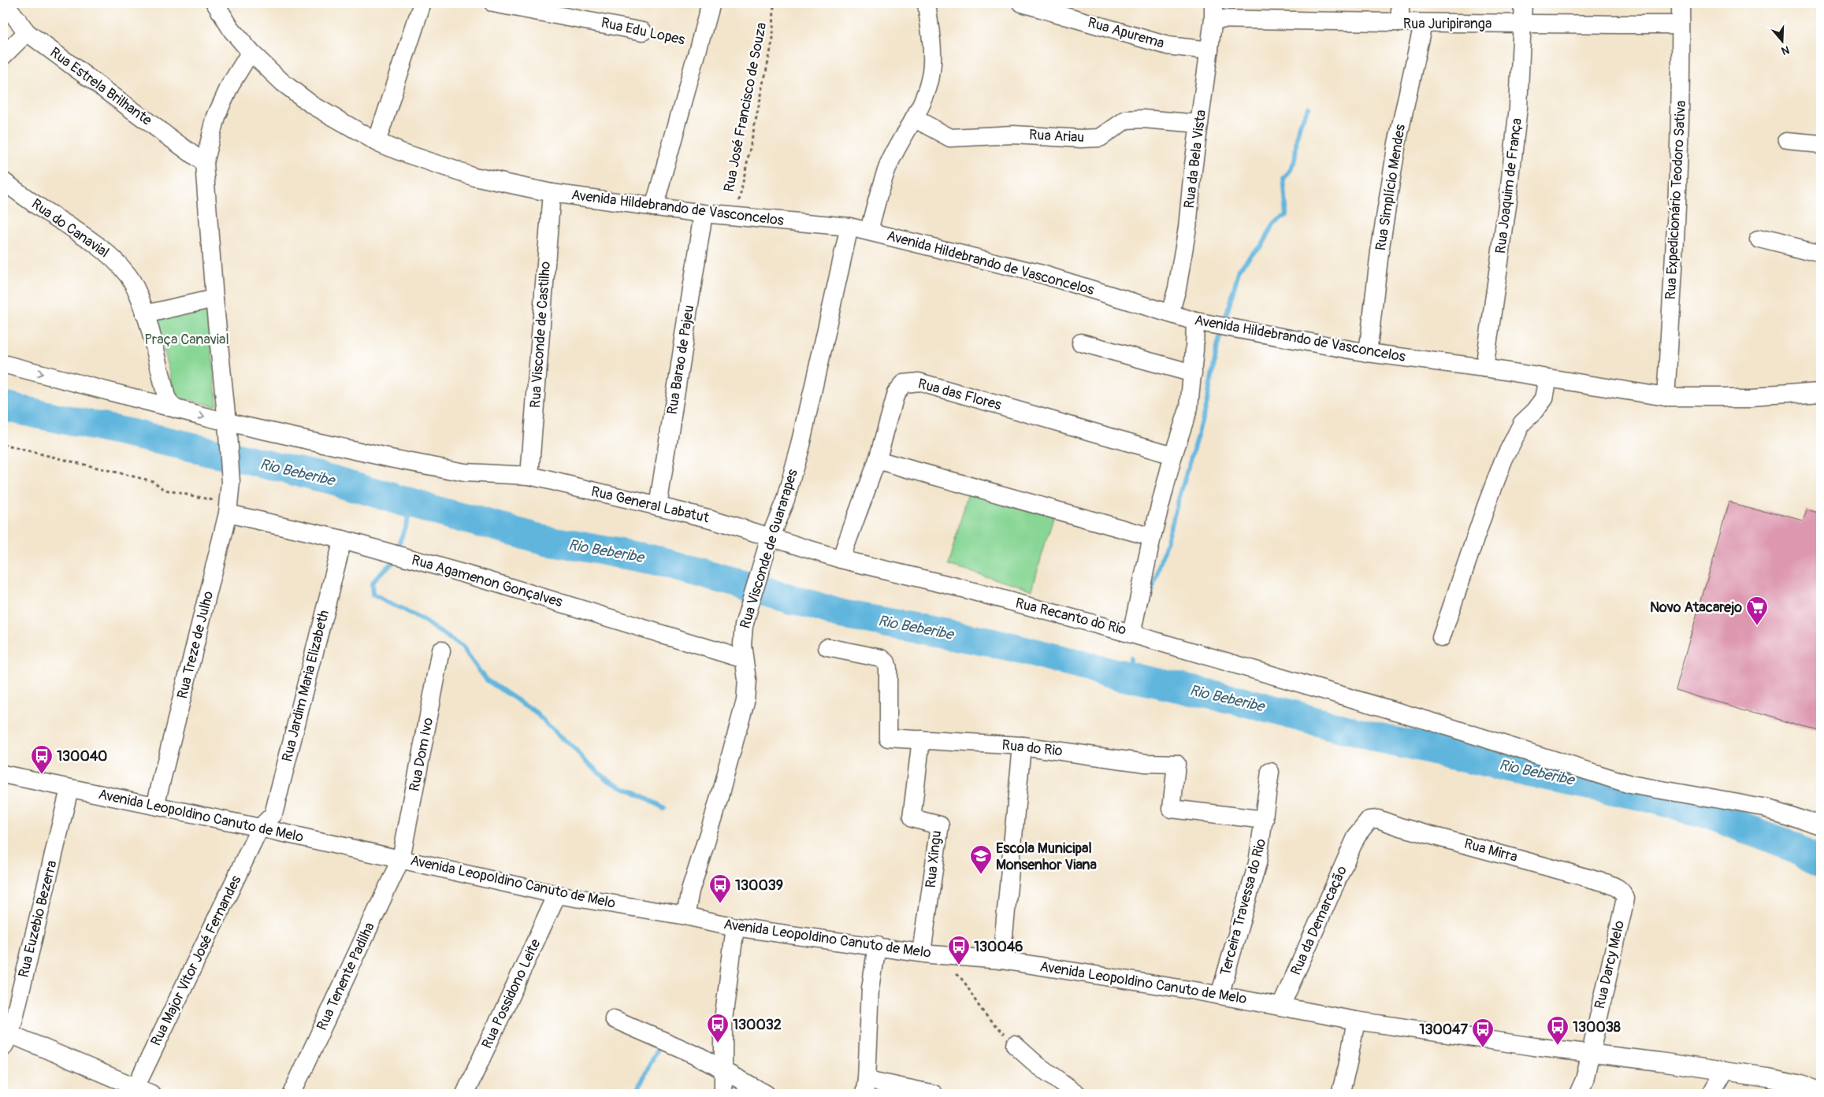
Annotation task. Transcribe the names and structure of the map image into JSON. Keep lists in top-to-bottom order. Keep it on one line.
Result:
{"streets":{"street":["Rua Juripiranga","Rua Edu Lopes","Rua Apurema","Rua Estrela Brilhante","Rua Ariau","Rua da Bela Vista","Rua Joaquim de França","Rua Simplício Mendes","Rua Expedicionário Teodoro Sativa","Avenida Hildebrando de Vasconcelos","Rua do Canavial","Rua Visconde de Castilho","Rua Barao de Pajeu","Rua das Flores","Rua General Labatut","Rua Visconde de Guararapes","Rua Agamenon Gonçalves","Rua Recanto do Rio","Rua Treze de Julho","Rua Jardim Maria Elizabeth","Rua do Rio","Rua Dom Ivo","Avenida Leopoldino Canuto de Melo","Rua Mirra","Rua Xingu","Terceira Travessa do Rio","Rua Euzebio Bezerra","Rua da Demarcação","Rua Major Vitor José Fernandes","Rua Darcy Melo","Rua Tenente Padilha","Rua Possidono Leite"],"path":["Rua José Francisco de Souza"]},"crossings":[["Rua Juripiranga","Rua da Bela Vista"],["Rua Juripiranga","Rua Joaquim de França"],["Rua Juripiranga","Rua Simplício Mendes"],["Rua Juripiranga","Rua Expedicionário Teodoro Sativa"],["Rua Apurema","Rua da Bela Vista"],["Rua Estrela Brilhante","Rua Treze de Julho"],["Rua José Francisco de Souza","Avenida Hildebrando de Vasconcelos"],["Rua Ariau","Rua da Bela Vista"],["Rua da Bela Vista","Avenida Hildebrando de Vasconcelos"],["Rua Joaquim de França","Avenida Hildebrando de Vasconcelos"],["Rua Simplício Mendes","Avenida Hildebrando de Vasconcelos"],["Rua Expedicionário Teodoro Sativa","Avenida Hildebrando de Vasconcelos"],["Avenida Hildebrando de Vasconcelos","Rua Visconde de Castilho"],["Avenida Hildebrando de Vasconcelos","Rua Barao de Pajeu"],["Avenida Hildebrando de Vasconcelos","Rua Visconde de Guararapes"],["Avenida Hildebrando de Vasconcelos","Rua Recanto do Rio"],["Avenida Hildebrando de Vasconcelos","Rua Treze de Julho"],["Rua Visconde de Castilho","Rua General Labatut"],["Rua Barao de Pajeu","Rua General Labatut"],["Rua das Flores","Rua Recanto do Rio"],["Rua General Labatut","Rua Visconde de Guararapes"],["Rua General Labatut","Rua Recanto do Rio"],["Rua General Labatut","Rua Treze de Julho"],["Rua Visconde de Guararapes","Rua Agamenon Gonçalves"],["Rua Visconde de Guararapes","Rua Recanto do Rio"],["Rua Visconde de Guararapes","Avenida Leopoldino Canuto de Melo"],["Rua Agamenon Gonçalves","Rua Treze de Julho"],["Rua Agamenon Gonçalves","Rua Jardim Maria Elizabeth"],["Rua Treze de Julho","Avenida Leopoldino Canuto de Melo"],["Rua Jardim Maria Elizabeth","Avenida Leopoldino Canuto de Melo"],["Rua Jardim Maria Elizabeth","Rua Major Vitor José Fernandes"],["Rua do Rio","Rua Xingu"],["Rua do Rio","Terceira Travessa do Rio"],["Rua Dom Ivo","Avenida Leopoldino Canuto de Melo"],["Rua Dom Ivo","Rua Tenente Padilha"],["Avenida Leopoldino Canuto de Melo","Rua Xingu"],["Avenida Leopoldino Canuto de Melo","Terceira Travessa do Rio"],["Avenida Leopoldino Canuto de Melo","Rua Euzebio Bezerra"],["Avenida Leopoldino Canuto de Melo","Rua da Demarcação"],["Avenida Leopoldino Canuto de Melo","Rua Major Vitor José Fernandes"],["Avenida Leopoldino Canuto de Melo","Rua Darcy Melo"],["Avenida Leopoldino Canuto de Melo","Rua Tenente Padilha"],["Avenida Leopoldino Canuto de Melo","Rua Possidono Leite"],["Rua Mirra","Rua da Demarcação"],["Rua Mirra","Rua Darcy Melo"]],"water":["Rio Beberibe"],"parks":["Praça Canavial"],"places":{"supermarket":["Novo Atacarejo"],"bus stop":["130040","130039","130046","130032","130038","130047"],"school or university":["Escola Municipal Monsenhor Viana"]},"north":"bottom"}
